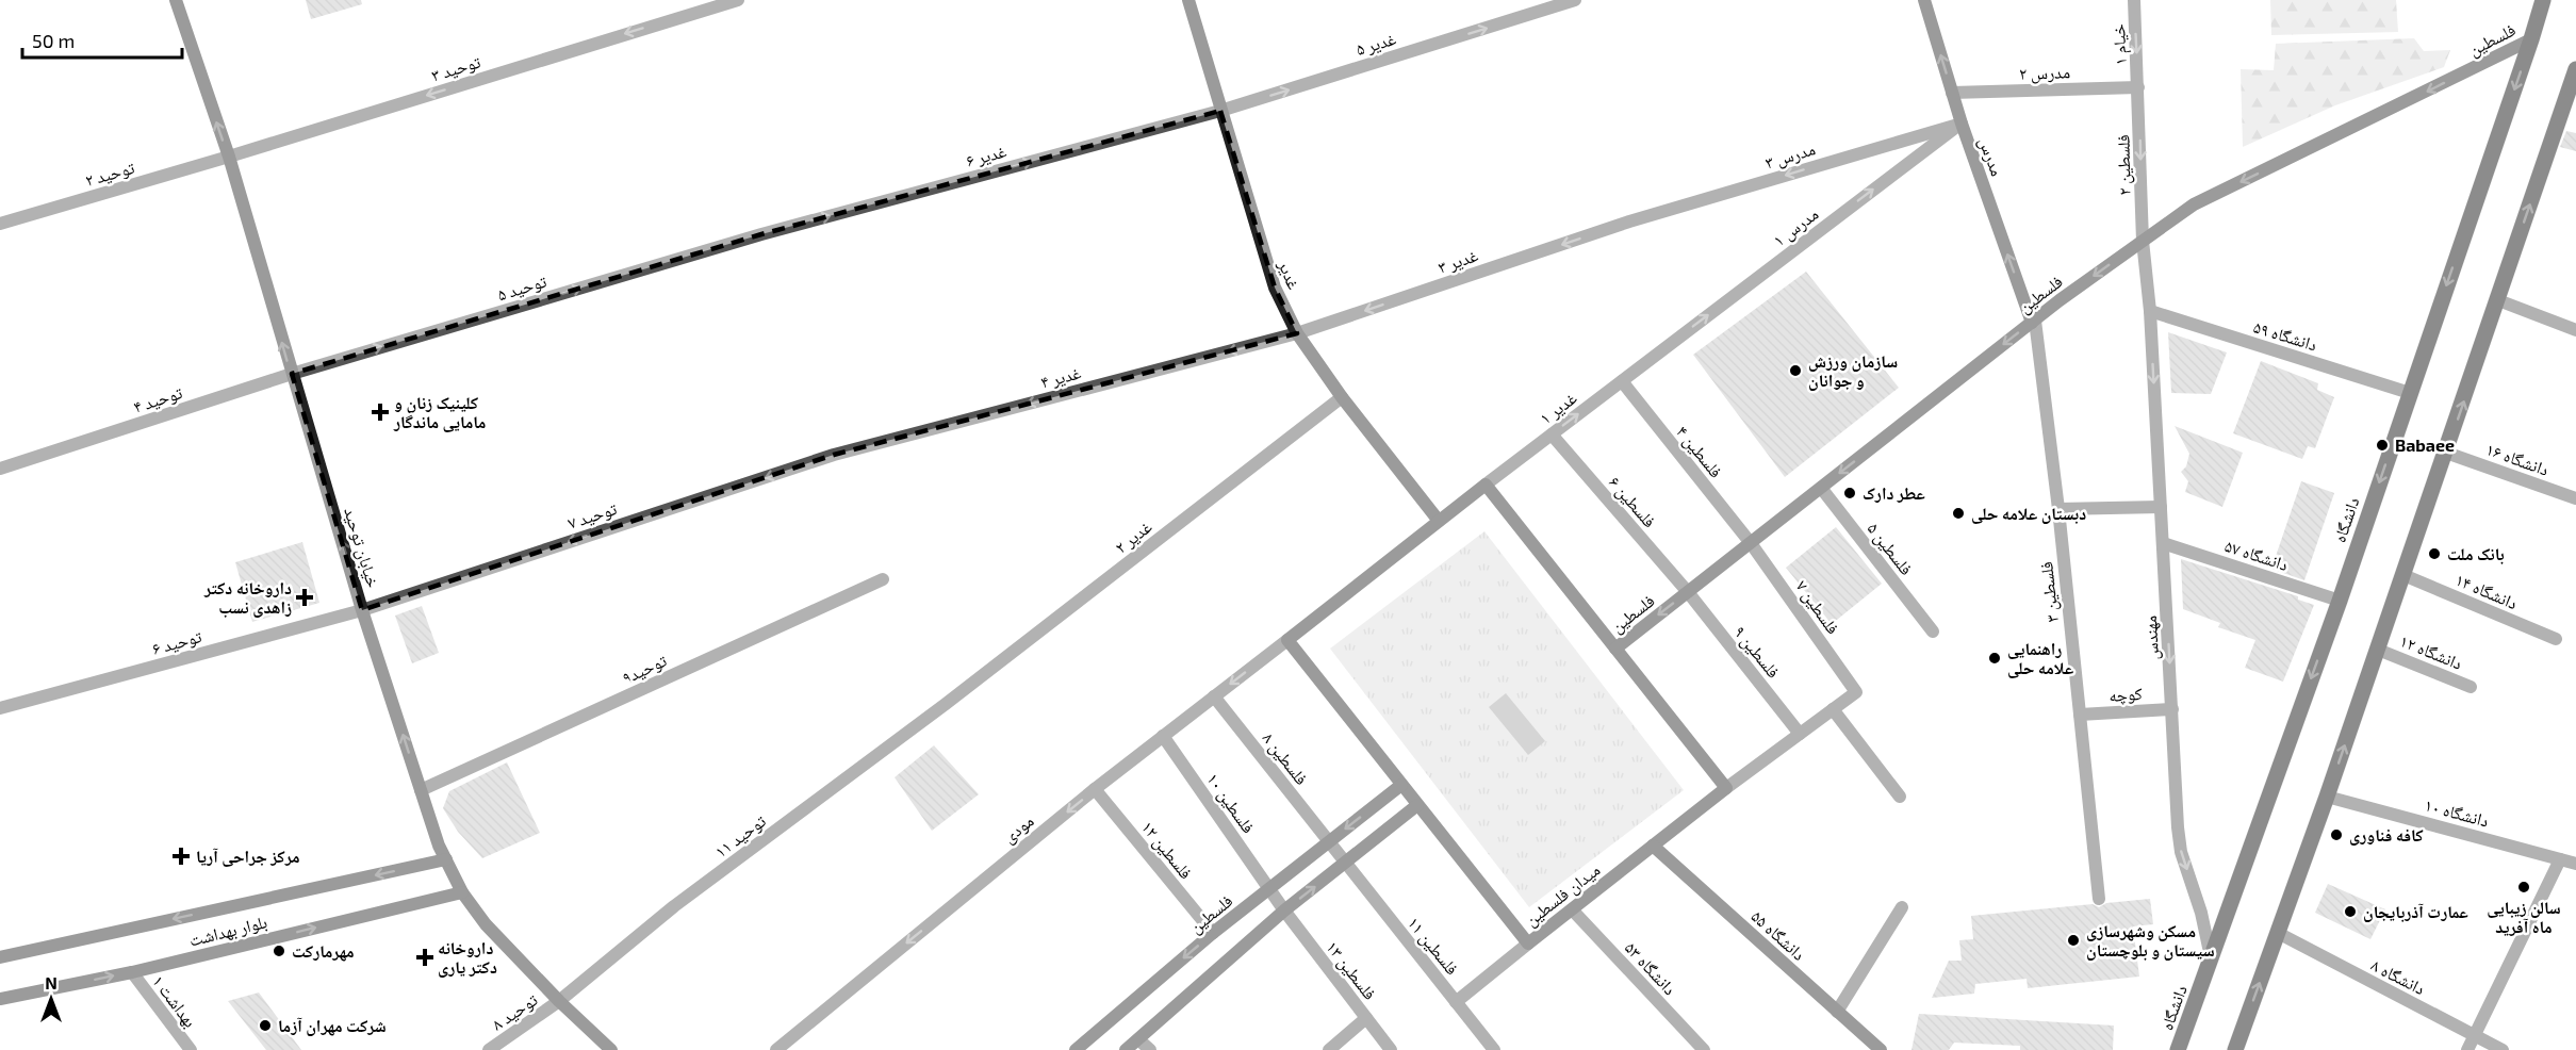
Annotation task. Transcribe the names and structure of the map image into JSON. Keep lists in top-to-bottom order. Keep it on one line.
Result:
{"streets":{"main road":["دانشگاه"],"street":["فلسطین","غدیر ۵","خیام ۱","توحید ۳","مدرس ۲","غدیر ۶","مدرس ۳","مدرس","فلسطین ۲","توحید ۲","مدرس ۱","غدیر ۳","غدیر","توحید ۵","دانشگاه ۵۹","غدیر ۴","توحید ۴","غدیر ۱","فلسطین ۴","دانشگاه ۱۶","فلسطین ۶","توحید ۷","غدیر ۲","خیابان توحید","فلسطین ۵","دانشگاه ۵۷","دانشگاه ۱۴","فلسطین ۳","فلسطین ۷","مهندس","توحید ۶","فلسطین ۹","دانشگاه ۱۲","توحید۹","کوچه","فلسطین ۸","فلسطین ۱۰","دانشگاه ۱۰","مودی","توحید ۱۱","فلسطین ۱۲","میدان فلسطین","بلوار بهداشت","دانشگاه ۵۵","فلسطین ۱۱","دانشگاه ۵۳","فلسطین ۱۳","دانشگاه ۸","بهداشت ۱","توحید ۸"]},"crossings":[["فلسطین","مدرس"],["فلسطین","فلسطین ۲"],["فلسطین","فلسطین ۴"],["فلسطین","فلسطین ۶"],["فلسطین","دانشگاه"],["فلسطین","فلسطین ۵"],["فلسطین","فلسطین ۳"],["فلسطین","فلسطین ۷"],["فلسطین","فلسطین ۹"],["فلسطین","فلسطین ۸"],["فلسطین","فلسطین ۱۰"],["فلسطین","فلسطین ۱۲"],["فلسطین","میدان فلسطین"],["غدیر ۵","غدیر ۶"],["غدیر ۵","غدیر"],["خیام ۱","مدرس ۲"],["خیام ۱","فلسطین ۲"],["توحید ۳","توحید ۲"],["توحید ۳","خیابان توحید"],["مدرس ۲","مدرس"],["مدرس ۲","فلسطین ۲"],["غدیر ۶","غدیر"],["غدیر ۶","توحید ۵"],["مدرس ۳","مدرس"],["مدرس ۳","مدرس ۱"],["مدرس ۳","غدیر ۳"],["مدرس","مدرس ۱"],["مدرس","فلسطین ۳"],["فلسطین ۲","دانشگاه ۵۹"],["فلسطین ۲","مهندس"],["توحید ۲","خیابان توحید"],["مدرس ۱","غدیر ۱"],["غدیر ۳","غدیر"],["غدیر ۳","غدیر ۴"],["غدیر","غدیر ۴"],["غدیر","غدیر ۲"],["توحید ۵","توحید ۴"],["توحید ۵","خیابان توحید"],["دانشگاه ۵۹","دانشگاه"],["دانشگاه ۵۹","مهندس"],["غدیر ۴","توحید ۷"],["توحید ۴","خیابان توحید"],["غدیر ۱","فلسطین ۴"],["غدیر ۱","فلسطین ۶"],["فلسطین ۴","فلسطین ۷"],["فلسطین ۶","فلسطین ۹"],["توحید ۷","خیابان توحید"],["توحید ۷","توحید ۶"],["دانشگاه","دانشگاه ۵۷"],["دانشگاه","مهندس"],["غدیر ۲","توحید ۱۱"],["خیابان توحید","توحید ۶"],["خیابان توحید","توحید۹"],["خیابان توحید","توحید ۱۱"],["خیابان توحید","بلوار بهداشت"],["خیابان توحید","توحید ۸"],["دانشگاه ۵۷","مهندس"],["فلسطین ۳","کوچه"],["مهندس","کوچه"],["فلسطین ۸","مودی"],["فلسطین ۸","فلسطین ۱۱"],["فلسطین ۱۰","مودی"],["فلسطین ۱۰","فلسطین ۱۳"],["مودی","فلسطین ۱۲"],["مودی","میدان فلسطین"],["توحید ۱۱","توحید ۸"],["میدان فلسطین","دانشگاه ۵۵"],["میدان فلسطین","دانشگاه ۵۳"],["بلوار بهداشت","بهداشت ۱"]],"one_way":["فلسطین","غدیر ۵","خیام ۱","توحید ۳","غدیر ۶","مدرس ۳","مدرس","فلسطین ۲","مدرس ۱","غدیر ۳","توحید ۵","غدیر ۴","غدیر ۱","توحید ۷","خیابان توحید","مهندس","مودی"],"places":{"other":["سازمان ورزش و جوانان","Babaee","عطر دارک","دبستان علامه حلی","بانک ملت","راهنمایی علامه حلی","کافه فناوری","سالن زیبایی ماه آفرید","عمارت آذربایجان","مسکن وشهرسازی سیستان و بلوچستان","مهرمارکت","شرکت مهران آزما"],"health":["کلینیک زنان و مامایی ماندگار","داروخانه دکتر زاهدی نسب","مرکز جراحی آریا","داروخانه دکتر یاری"]},"scale_bar":"50 m","north":"top"}
